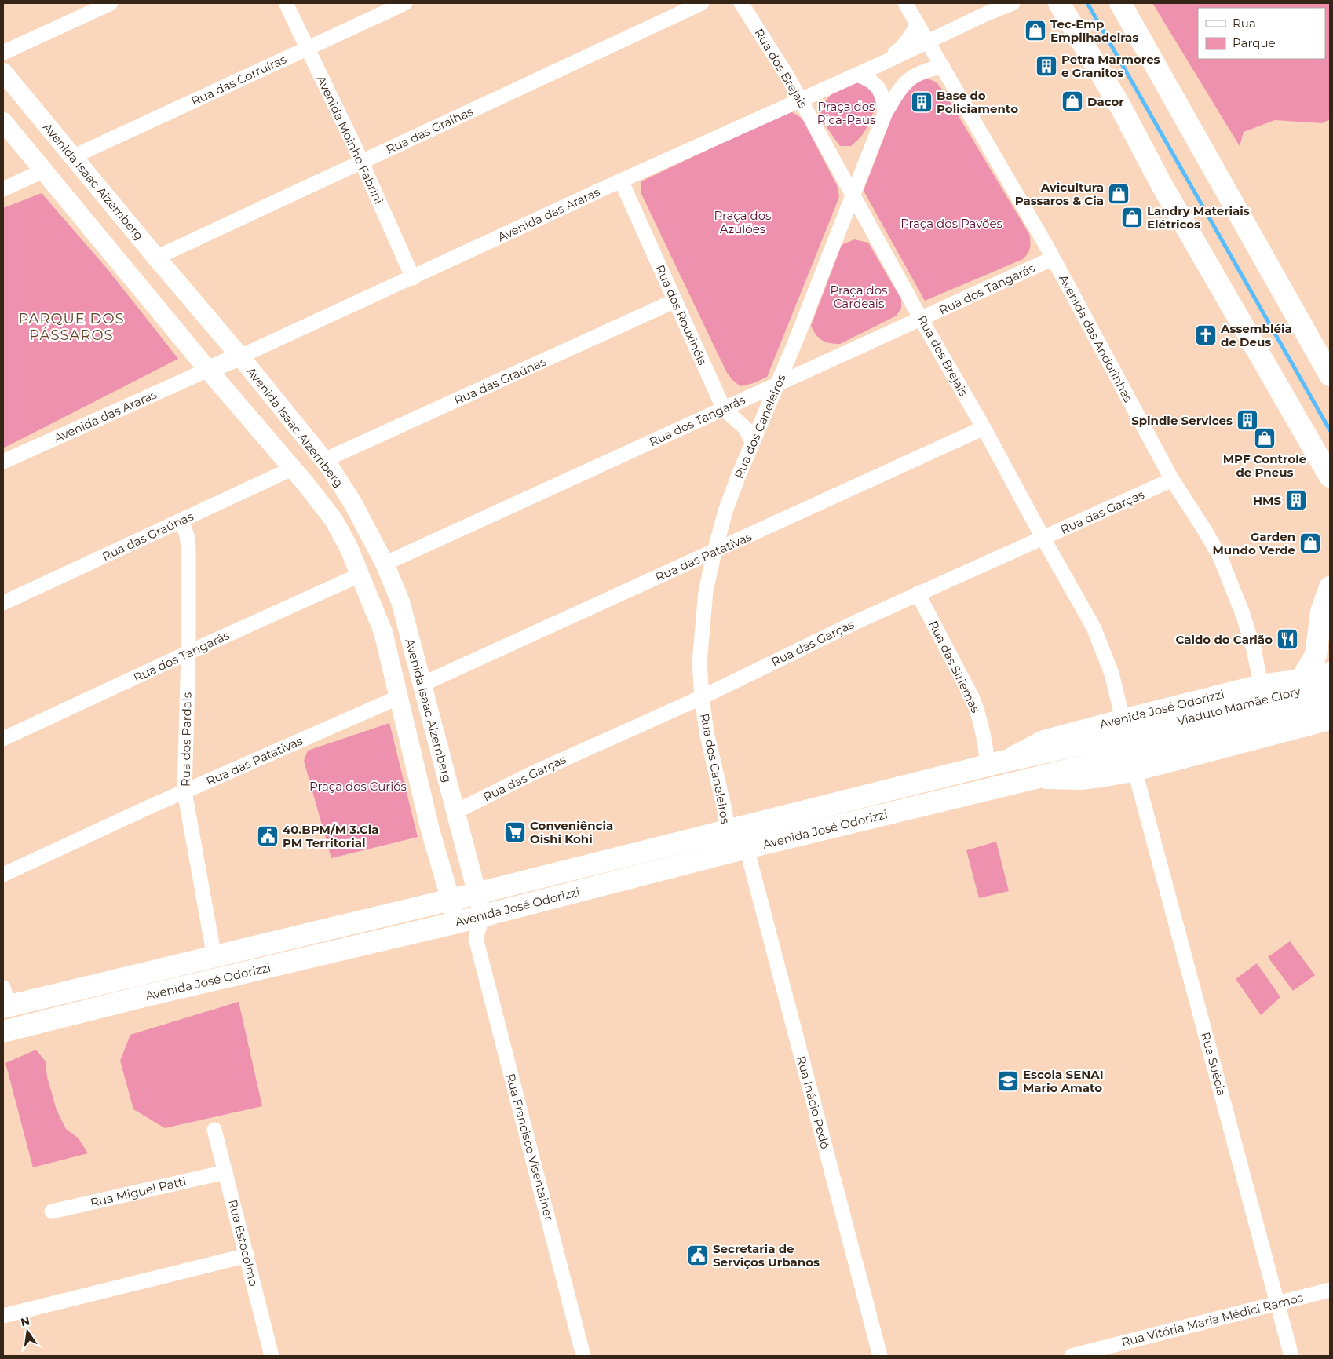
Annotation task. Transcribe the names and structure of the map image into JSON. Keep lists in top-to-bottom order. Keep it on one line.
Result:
{"streets":{"main road":["Viaduto Mamãe Clory","Avenida José Odorizzi"],"street":["Rua dos Brejais","Rua das Corruíras","Rua das Gralhas","Avenida Moinho Fabrini","Avenida Isaac Aizemberg","Avenida das Araras","Rua dos Tangarás","Rua dos Rouxinóis","Avenida das Andorinhas","Rua das Graúnas","Rua dos Caneleiros","Rua das Garças","Rua das Patativas","Rua das Siriemas","Rua dos Pardais","Rua Suécia","Rua Inácio Pedó","Rua Francisco Visentainer","Rua Miguel Patti","Rua Estocolmo","Rua Vitória Maria Médici Ramos"]},"crossings":[["Rua dos Brejais","Avenida das Araras"],["Rua dos Brejais","Rua dos Tangarás"],["Rua dos Brejais","Rua dos Caneleiros"],["Rua dos Brejais","Rua das Garças"],["Rua dos Brejais","Rua das Patativas"],["Rua dos Brejais","Avenida José Odorizzi"],["Rua das Corruíras","Avenida Moinho Fabrini"],["Rua das Corruíras","Avenida Isaac Aizemberg"],["Rua das Gralhas","Avenida Moinho Fabrini"],["Rua das Gralhas","Avenida Isaac Aizemberg"],["Avenida Moinho Fabrini","Avenida das Araras"],["Avenida Isaac Aizemberg","Avenida das Araras"],["Avenida Isaac Aizemberg","Rua dos Tangarás"],["Avenida Isaac Aizemberg","Rua das Graúnas"],["Avenida Isaac Aizemberg","Rua das Garças"],["Avenida Isaac Aizemberg","Rua das Patativas"],["Avenida Isaac Aizemberg","Avenida José Odorizzi"],["Avenida das Araras","Rua dos Rouxinóis"],["Avenida das Araras","Avenida das Andorinhas"],["Rua dos Tangarás","Rua dos Rouxinóis"],["Rua dos Tangarás","Avenida das Andorinhas"],["Rua dos Tangarás","Rua dos Caneleiros"],["Rua dos Tangarás","Rua dos Pardais"],["Rua dos Rouxinóis","Rua das Graúnas"],["Rua dos Rouxinóis","Rua dos Caneleiros"],["Avenida das Andorinhas","Rua dos Caneleiros"],["Avenida das Andorinhas","Rua das Garças"],["Avenida das Andorinhas","Avenida José Odorizzi"],["Rua das Graúnas","Rua dos Pardais"],["Rua dos Caneleiros","Rua das Garças"],["Rua dos Caneleiros","Rua das Patativas"],["Rua dos Caneleiros","Avenida José Odorizzi"],["Rua das Garças","Rua das Siriemas"],["Rua das Patativas","Rua dos Pardais"],["Rua das Siriemas","Avenida José Odorizzi"],["Viaduto Mamãe Clory","Avenida José Odorizzi"],["Avenida José Odorizzi","Rua dos Pardais"],["Avenida José Odorizzi","Rua Suécia"],["Avenida José Odorizzi","Rua Inácio Pedó"],["Rua Suécia","Rua Vitória Maria Médici Ramos"],["Rua Miguel Patti","Rua Estocolmo"]],"districts":["PARQUE DOS PÁSSAROS"],"parks":["Praça dos Pica-Paus","Praça dos Azulões","Praça dos Pavões","Praça dos Cardeais","Praça dos Curiós"],"places":{"shop":["Tec-Emp Empilhadeiras","Dacor","Avicultura Passaros & Cia","Landry Materiais Elétricos","MPF Controle de Pneus","Garden Mundo Verde"],"building":["Petra Marmores e Granitos","Base do Policiamento","Spindle Services","HMS"],"church":["Assembléia de Deus"],"restaurant":["Caldo do Carlão"],"supermarket":["Conveniência Oishi Kohi"],"public building":["40.BPM/M 3.Cia PM Territorial","Secretaria de Serviços Urbanos"],"school or university":["Escola SENAI Mario Amato"]},"legend":["Rua","Parque"],"north":"top"}
